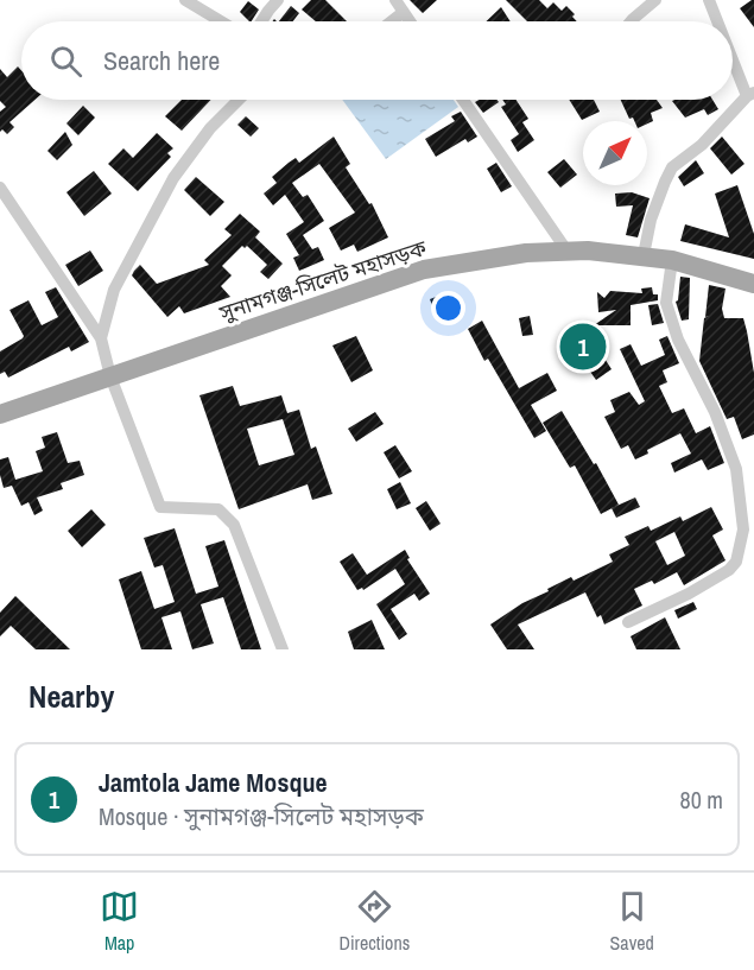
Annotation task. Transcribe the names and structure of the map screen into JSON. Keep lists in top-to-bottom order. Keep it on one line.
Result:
{"streets":{"main road":["সুনামগঞ্জ-সিলেট মহাসড়ক"]},"north":"top right","page":{"search":"Search here","pins":"1","heading":"Nearby","list":[{"mark":"1","name":"Jamtola Jame Mosque","note":"Mosque · সুনামগঞ্জ-সিলেট মহাসড়ক","value":"80 m"}],"nav":["Map","Directions","Saved"]}}
